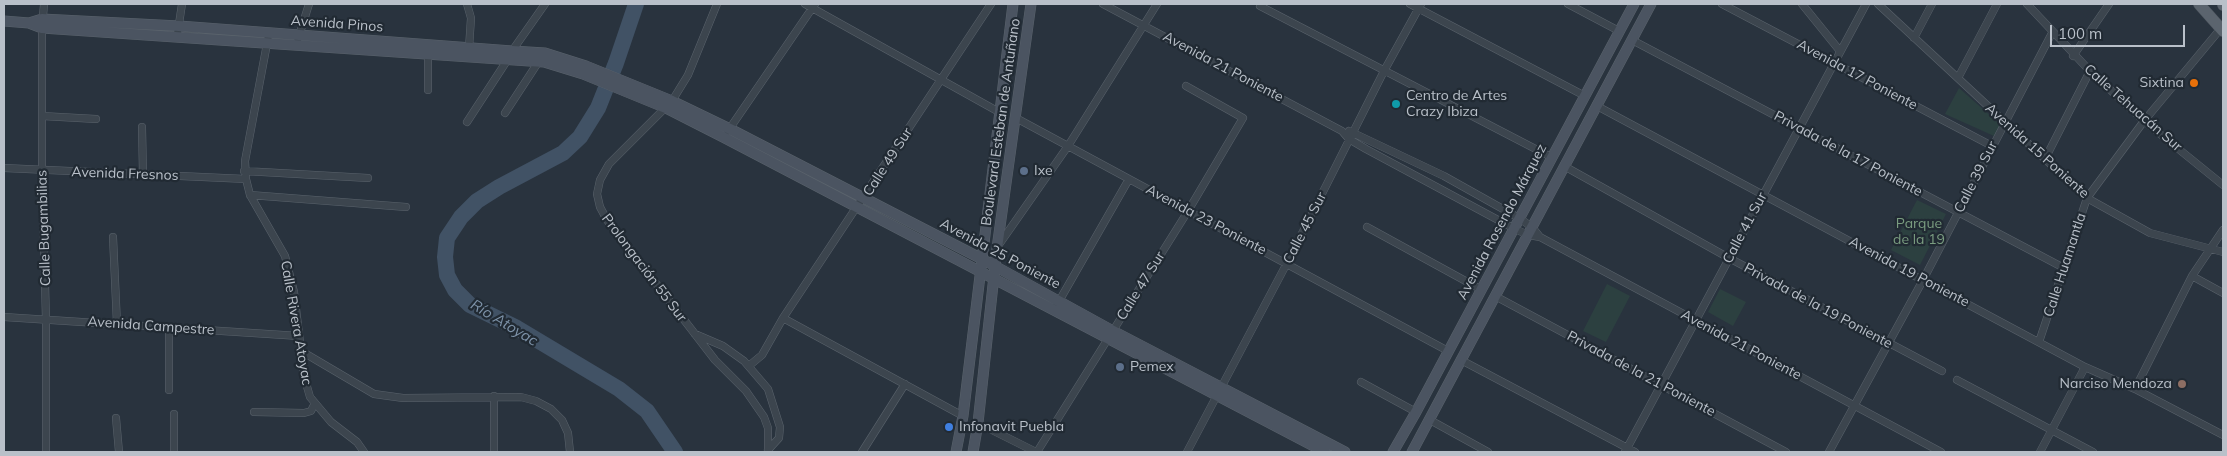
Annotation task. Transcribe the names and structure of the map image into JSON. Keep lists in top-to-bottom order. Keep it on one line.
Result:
{"streets":{"main road":["Avenida Pinos","Boulevard Esteban de Antuñano","Avenida Rosendo Márquez","Avenida 25 Poniente"],"street":["Avenida 21 Poniente","Avenida 17 Poniente","Calle Tehuacán Sur","Avenida 15 Poniente","Privada de la 17 Poniente","Calle 49 Sur","Avenida Fresnos","Calle 39 Sur","Avenida 23 Poniente","Calle Bugambilias","Calle 45 Sur","Calle 41 Sur","Calle Huamantla","Prolongación 55 Sur","Avenida 19 Poniente","Calle 47 Sur","Privada de la 19 Poniente","Calle Rivera Atoyac","Avenida Campestre","Privada de la 21 Poniente"]},"crossings":[["Avenida Pinos","Calle Bugambilias"],["Avenida Pinos","Avenida 25 Poniente"],["Avenida Pinos","Calle Rivera Atoyac"],["Avenida 21 Poniente","Calle 39 Sur"],["Avenida 21 Poniente","Avenida Rosendo Márquez"],["Avenida 21 Poniente","Calle 45 Sur"],["Avenida 21 Poniente","Calle 41 Sur"],["Avenida 17 Poniente","Calle 39 Sur"],["Avenida 17 Poniente","Calle 41 Sur"],["Calle Tehuacán Sur","Calle 39 Sur"],["Calle Tehuacán Sur","Calle Huamantla"],["Boulevard Esteban de Antuñano","Avenida 23 Poniente"],["Boulevard Esteban de Antuñano","Avenida 25 Poniente"],["Avenida 15 Poniente","Calle 39 Sur"],["Avenida 15 Poniente","Calle Huamantla"],["Privada de la 17 Poniente","Calle 39 Sur"],["Privada de la 17 Poniente","Avenida Rosendo Márquez"],["Privada de la 17 Poniente","Calle 41 Sur"],["Privada de la 17 Poniente","Calle Huamantla"],["Calle 49 Sur","Avenida 25 Poniente"],["Avenida Fresnos","Calle Bugambilias"],["Avenida Fresnos","Calle Rivera Atoyac"],["Calle 39 Sur","Avenida 19 Poniente"],["Calle 39 Sur","Privada de la 19 Poniente"],["Avenida 23 Poniente","Avenida Rosendo Márquez"],["Avenida 23 Poniente","Calle 45 Sur"],["Avenida 23 Poniente","Calle 47 Sur"],["Avenida Rosendo Márquez","Avenida 19 Poniente"],["Avenida Rosendo Márquez","Privada de la 19 Poniente"],["Avenida Rosendo Márquez","Privada de la 21 Poniente"],["Calle Bugambilias","Avenida Campestre"],["Calle 45 Sur","Avenida 25 Poniente"],["Calle 41 Sur","Avenida 19 Poniente"],["Calle 41 Sur","Privada de la 19 Poniente"],["Calle 41 Sur","Privada de la 21 Poniente"],["Avenida 25 Poniente","Prolongación 55 Sur"],["Avenida 25 Poniente","Calle 47 Sur"],["Calle Huamantla","Avenida 19 Poniente"],["Calle Rivera Atoyac","Avenida Campestre"]],"water":["Río Atoyac"],"parks":["Parque de la 19"],"places":["Sixtina","Centro de Artes Crazy Ibiza","Ixe","Pemex","Narciso Mendoza","Infonavit Puebla"],"scale_bar":"100 m"}
